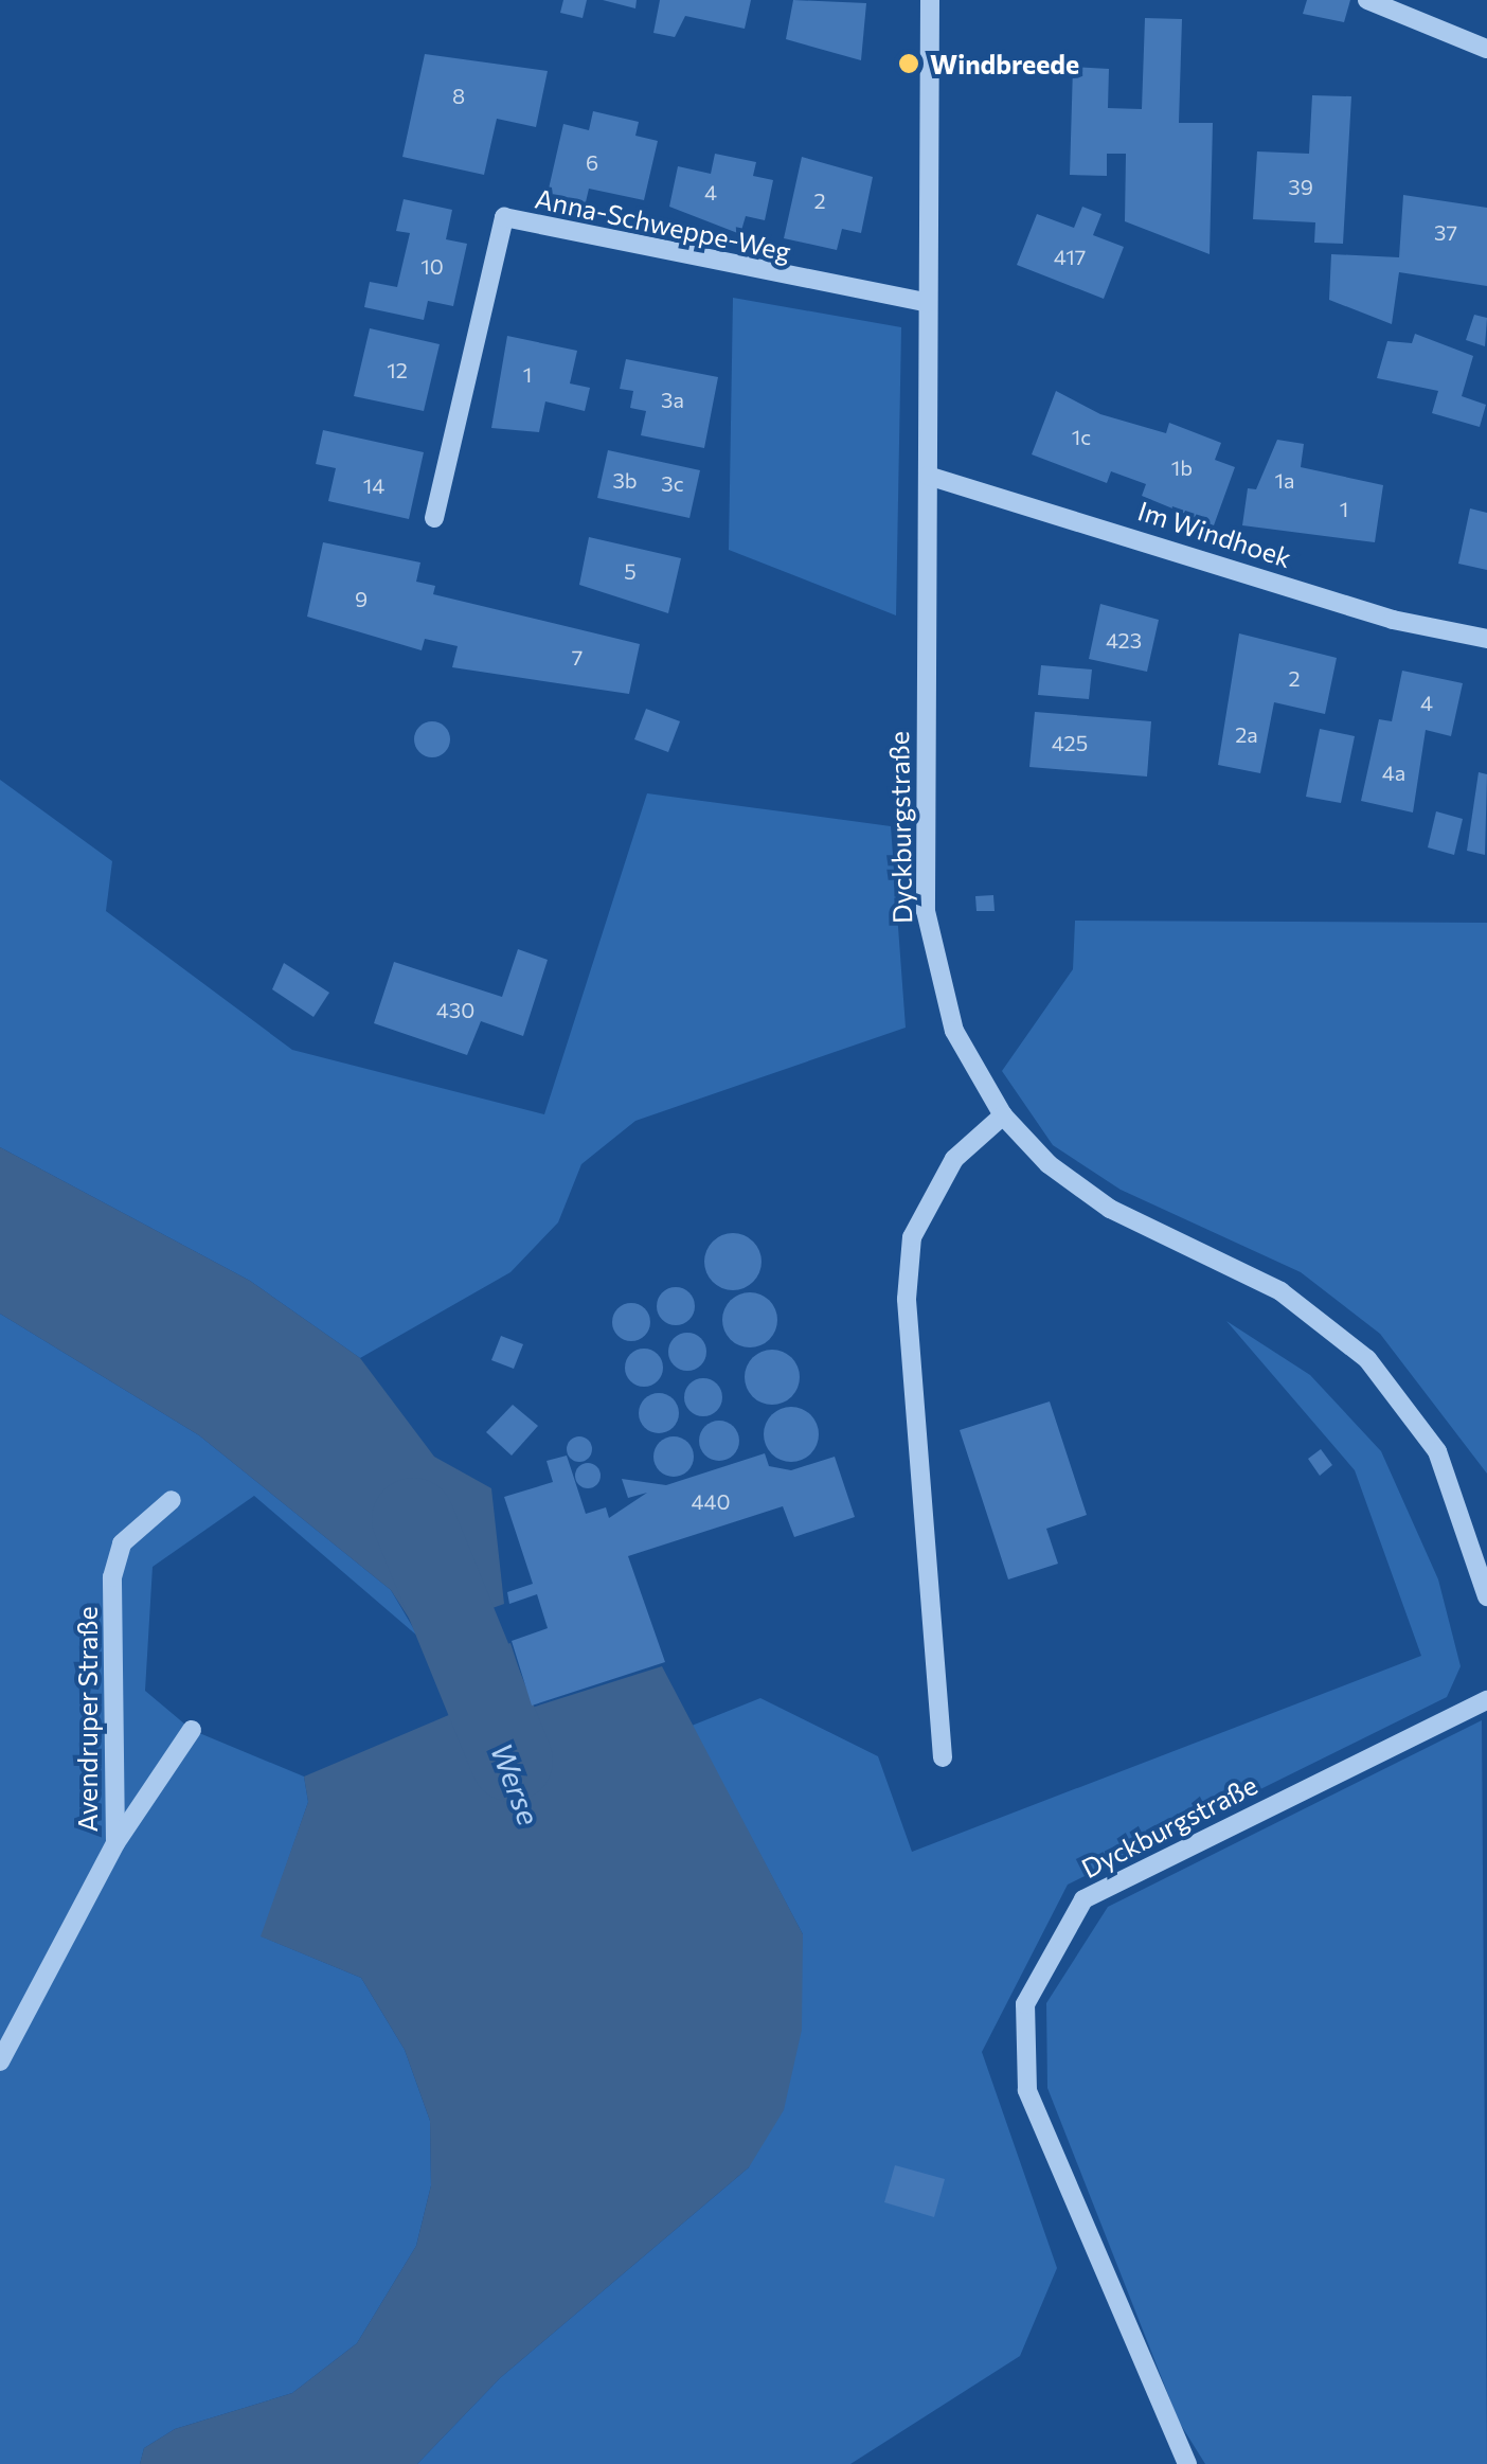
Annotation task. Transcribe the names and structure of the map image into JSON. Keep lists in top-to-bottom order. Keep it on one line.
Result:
{"streets":{"street":["Anna-Schweppe-Weg","Im Windhoek","Dyckburgstraße","Avendruper Straße"]},"crossings":[["Anna-Schweppe-Weg","Dyckburgstraße"],["Im Windhoek","Dyckburgstraße"]],"water":["Werse"],"places":["Windbreede"],"house_numbers":["8","6","39","4","2","37","417","10","12","1","3a","1c","1b","3b","1a","3c","14","1","5","9","423","7","2","4","2a","425","4a","430","440"]}
